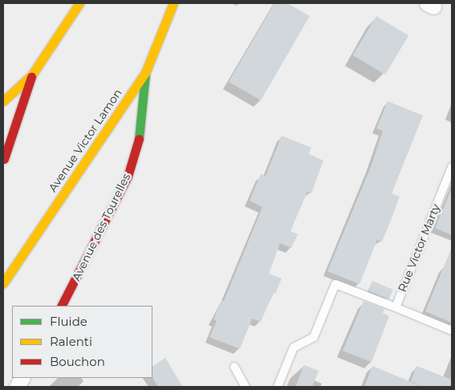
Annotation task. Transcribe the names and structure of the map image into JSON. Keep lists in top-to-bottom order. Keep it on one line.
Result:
{"streets":{"street":["Avenue Victor Lamon","Avenue des Tourelles"],"lane":["Rue Victor Marty"]},"crossings":[["Avenue Victor Lamon","Avenue des Tourelles"]],"legend":["Fluide","Ralenti","Bouchon"]}
